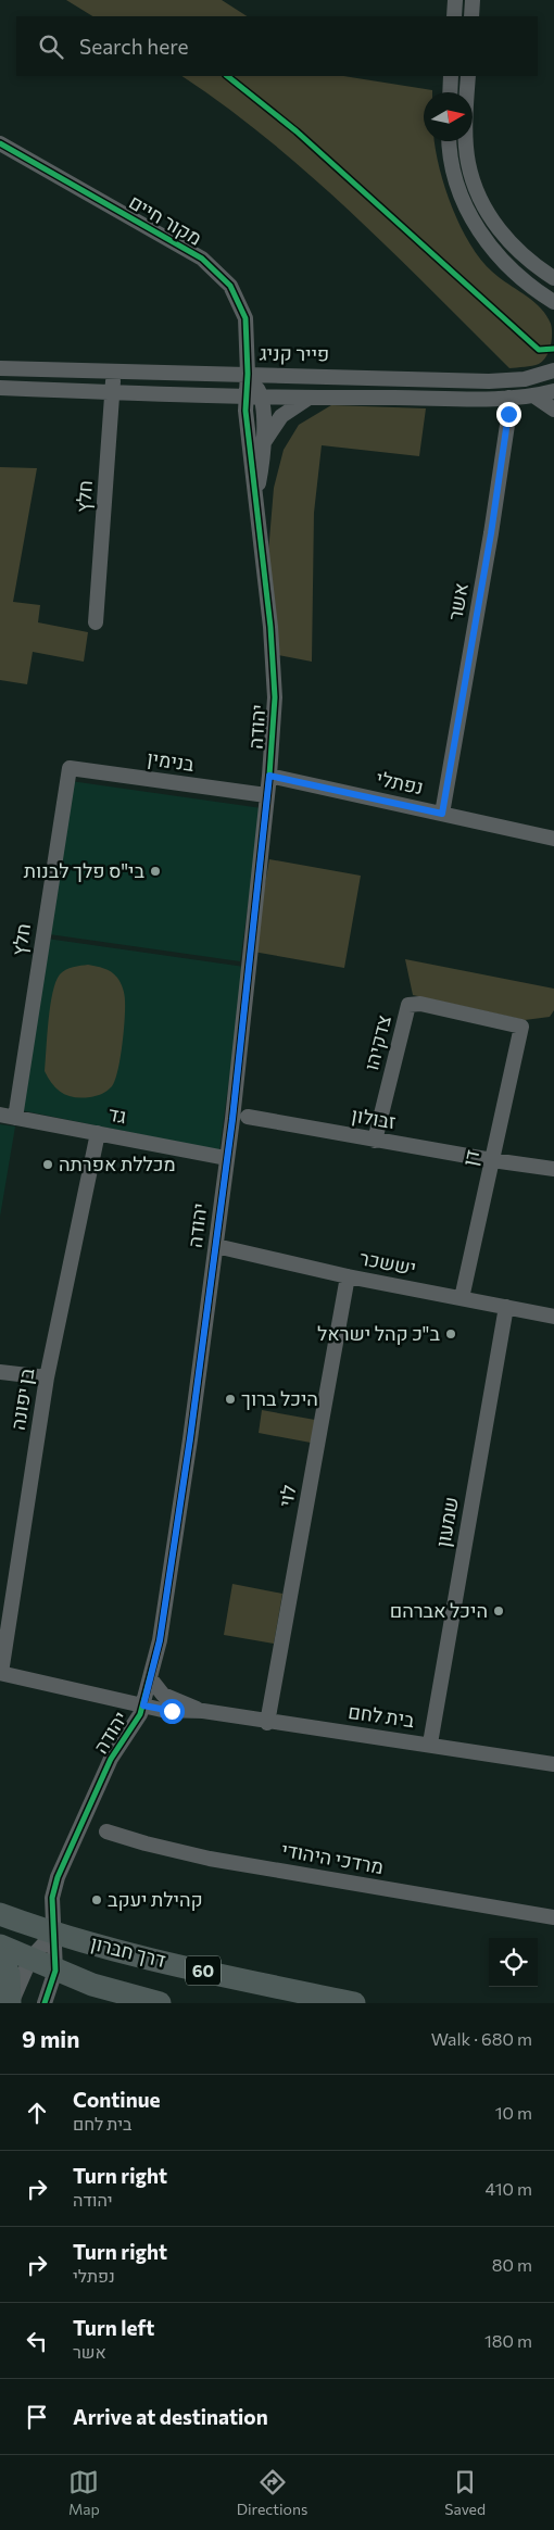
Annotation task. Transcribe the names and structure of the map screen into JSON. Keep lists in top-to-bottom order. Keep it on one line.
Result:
{"streets":{"highway":["דרך חברון","60"],"street":["מקור חיים","פייר קניג","חלץ","אשר","יהודה","בנימין","נפתלי","צדקיהו","גד","זבולון","דן","יששכר","בן יפונה","לוי","שמעון","בית לחם","מרדכי היהודי"]},"crossings":[["מקור חיים","פייר קניג"],["מקור חיים","יהודה"],["פייר קניג","חלץ"],["פייר קניג","יהודה"],["חלץ","בנימין"],["חלץ","גד"],["אשר","נפתלי"],["יהודה","בנימין"],["יהודה","נפתלי"],["יהודה","גד"],["יהודה","יששכר"],["יהודה","בית לחם"],["יהודה","דרך חברון"],["צדקיהו","זבולון"],["צדקיהו","דן"],["גד","בן יפונה"],["זבולון","דן"],["דן","יששכר"],["יששכר","לוי"],["יששכר","שמעון"],["בן יפונה","בית לחם"],["לוי","בית לחם"],["שמעון","בית לחם"]],"places":["בי\"ס פלך לבנות","מכללת אפרתה","ב\"כ קהל ישראל","היכל ברוך","היכל אברהם","קהילת יעקב"],"north":"right","page":{"search":"Search here","heading":["9 min","Walk · 680 m"],"list":[["Continue","בית לחם","10 m"],["Turn right","יהודה","410 m"],["Turn right","נפתלי","80 m"],["Turn left","אשר","180 m"],"Arrive at destination"],"nav":["Map","Directions","Saved"]}}
